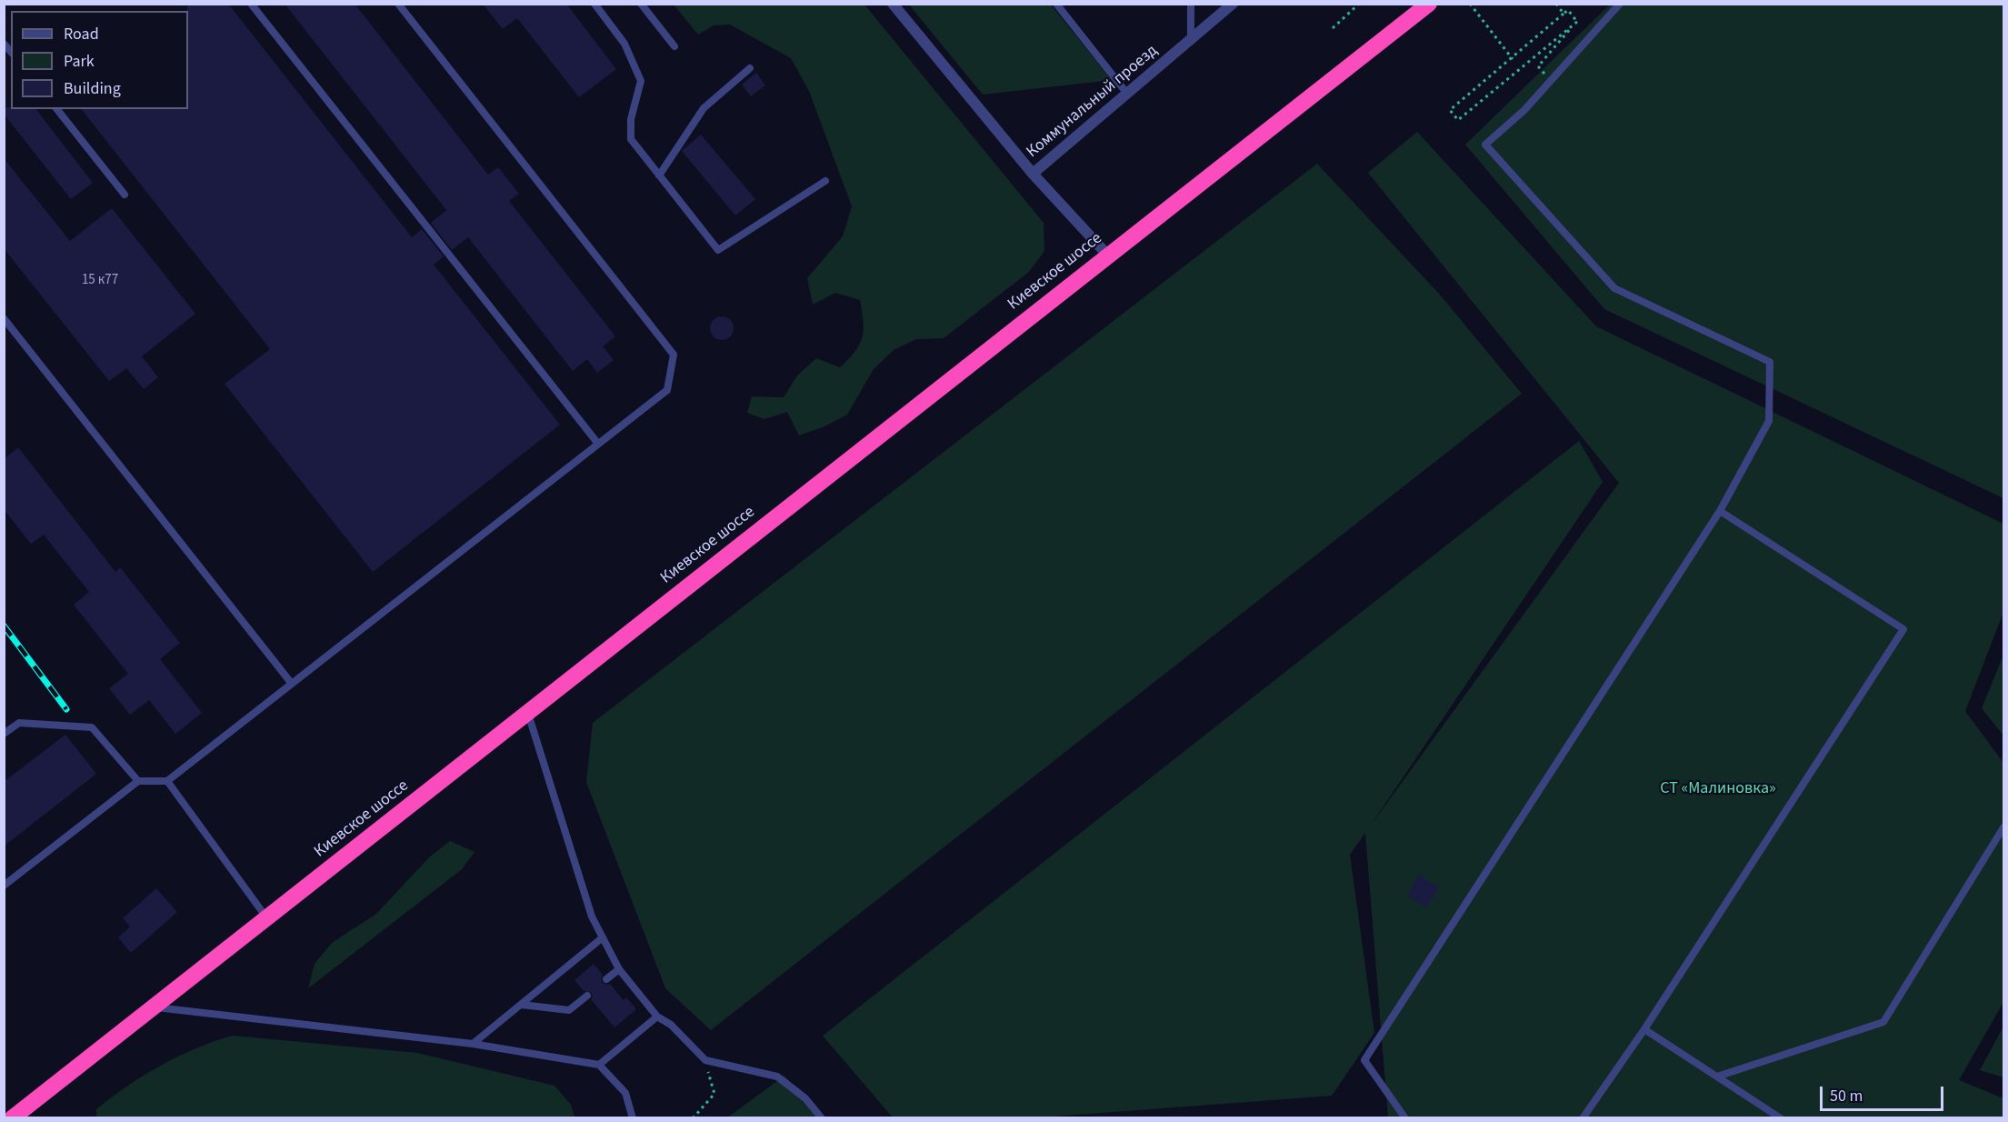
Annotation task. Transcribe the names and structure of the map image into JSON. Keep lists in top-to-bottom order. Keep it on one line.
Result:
{"streets":{"highway":["Киевское шоссе"],"street":["Коммунальный проезд"]},"crossings":[["Коммунальный проезд","Киевское шоссе"]],"parks":["СТ «Малиновка»"],"house_numbers":["15 к77"],"legend":["Road","Park","Building"],"scale_bar":"50 m"}
